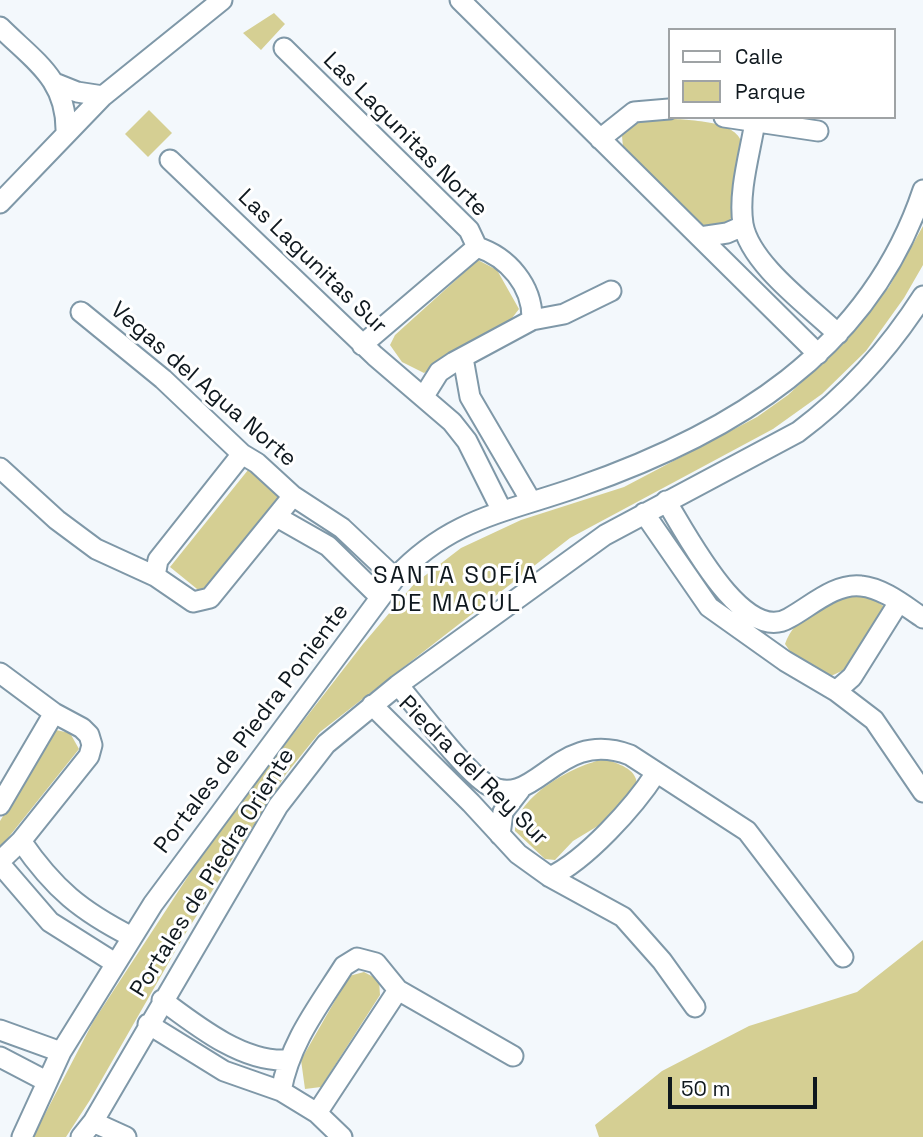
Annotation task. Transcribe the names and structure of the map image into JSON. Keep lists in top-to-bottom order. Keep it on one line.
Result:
{"streets":{"street":["Las Lagunitas Norte","Las Lagunitas Sur","Vegas del Agua Norte","Portales de Piedra Poniente","Piedra del Rey Sur","Portales de Piedra Oriente"]},"crossings":[["Las Lagunitas Sur","Portales de Piedra Poniente"],["Vegas del Agua Norte","Portales de Piedra Poniente"],["Piedra del Rey Sur","Portales de Piedra Oriente"]],"districts":["SANTA SOFÍA DE MACUL"],"legend":["Calle","Parque"],"scale_bar":"50 m"}
